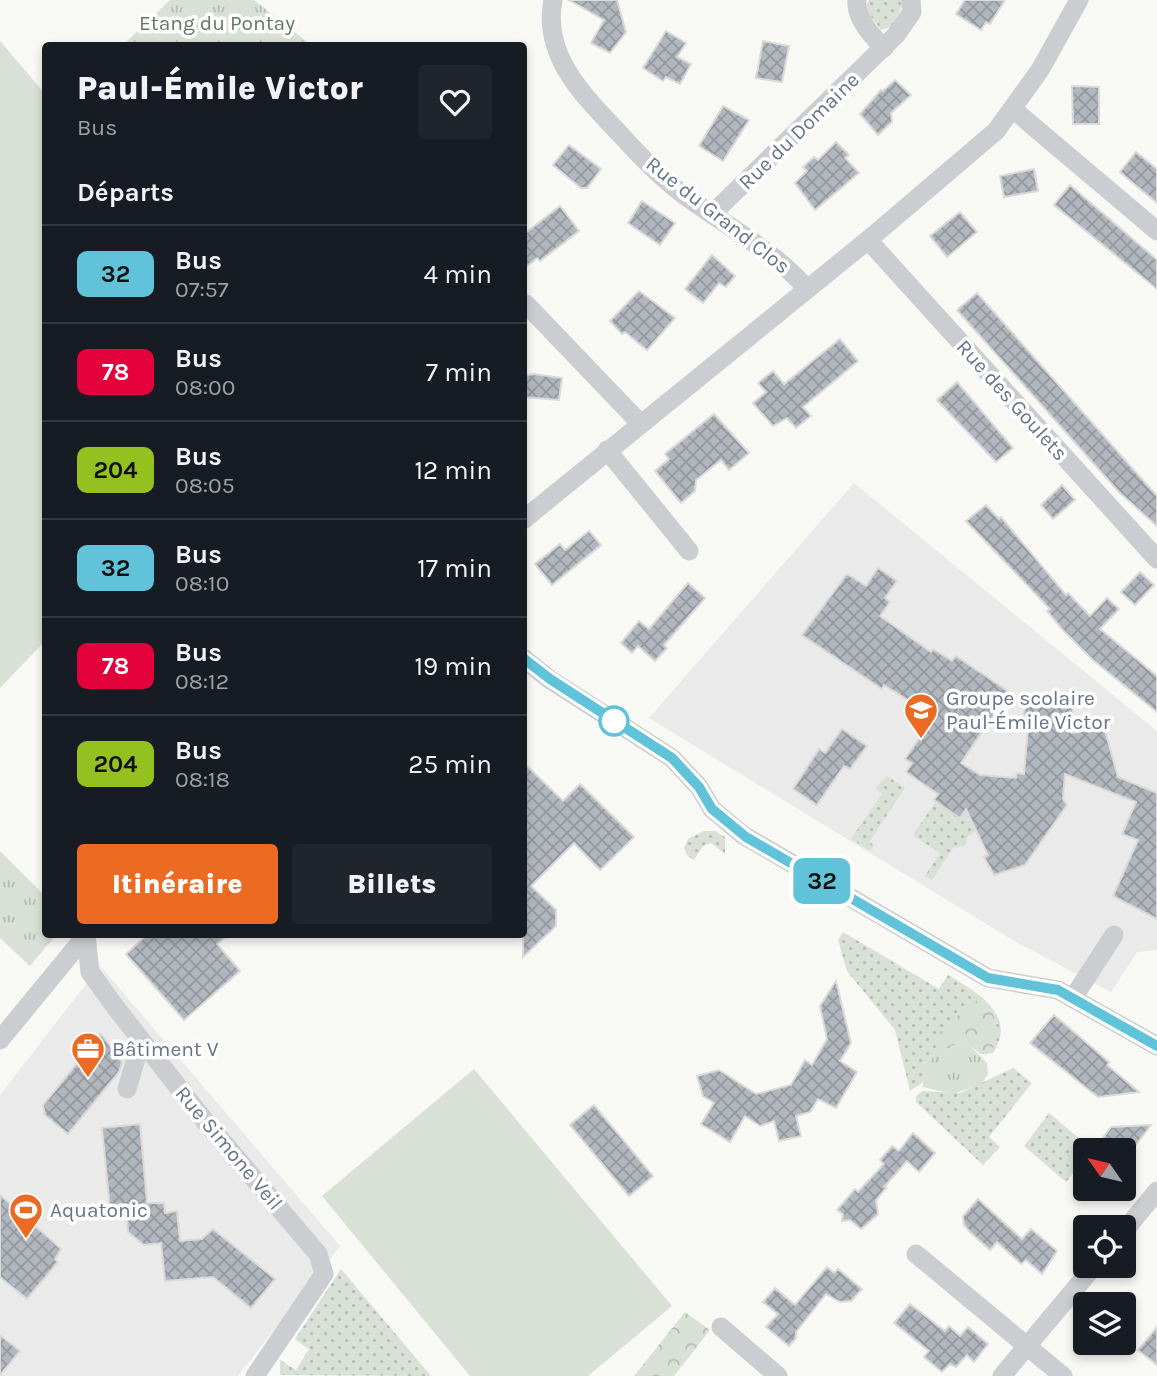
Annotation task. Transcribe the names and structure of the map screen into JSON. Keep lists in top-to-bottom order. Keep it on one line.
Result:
{"streets":{"street":["Rue du Domaine","Rue du Grand Clos","Rue des Goulets","Rue Simone Veil"]},"crossings":[["Rue du Domaine","Rue du Grand Clos"]],"parks":["Etang du Pontay"],"places":{"school or university":["Groupe scolaire Paul-Émile Victor"],"office":["Bâtiment V"],"sports":["Aquatonic"]},"lines":["bus line 32"],"north":"top left","page":{"on_map":"32","heading":[["Paul-Émile Victor","Bus"],"Départs"],"list":[{"mark":"32","name":"Bus","note":"07:57","value":"4 min"},{"mark":"78","name":"Bus","note":"08:00","value":"7 min"},{"mark":"204","name":"Bus","note":"08:05","value":"12 min"},{"mark":"32","name":"Bus","note":"08:10","value":"17 min"},{"mark":"78","name":"Bus","note":"08:12","value":"19 min"},{"mark":"204","name":"Bus","note":"08:18","value":"25 min"}],"buttons":["Itinéraire","Billets"]}}
